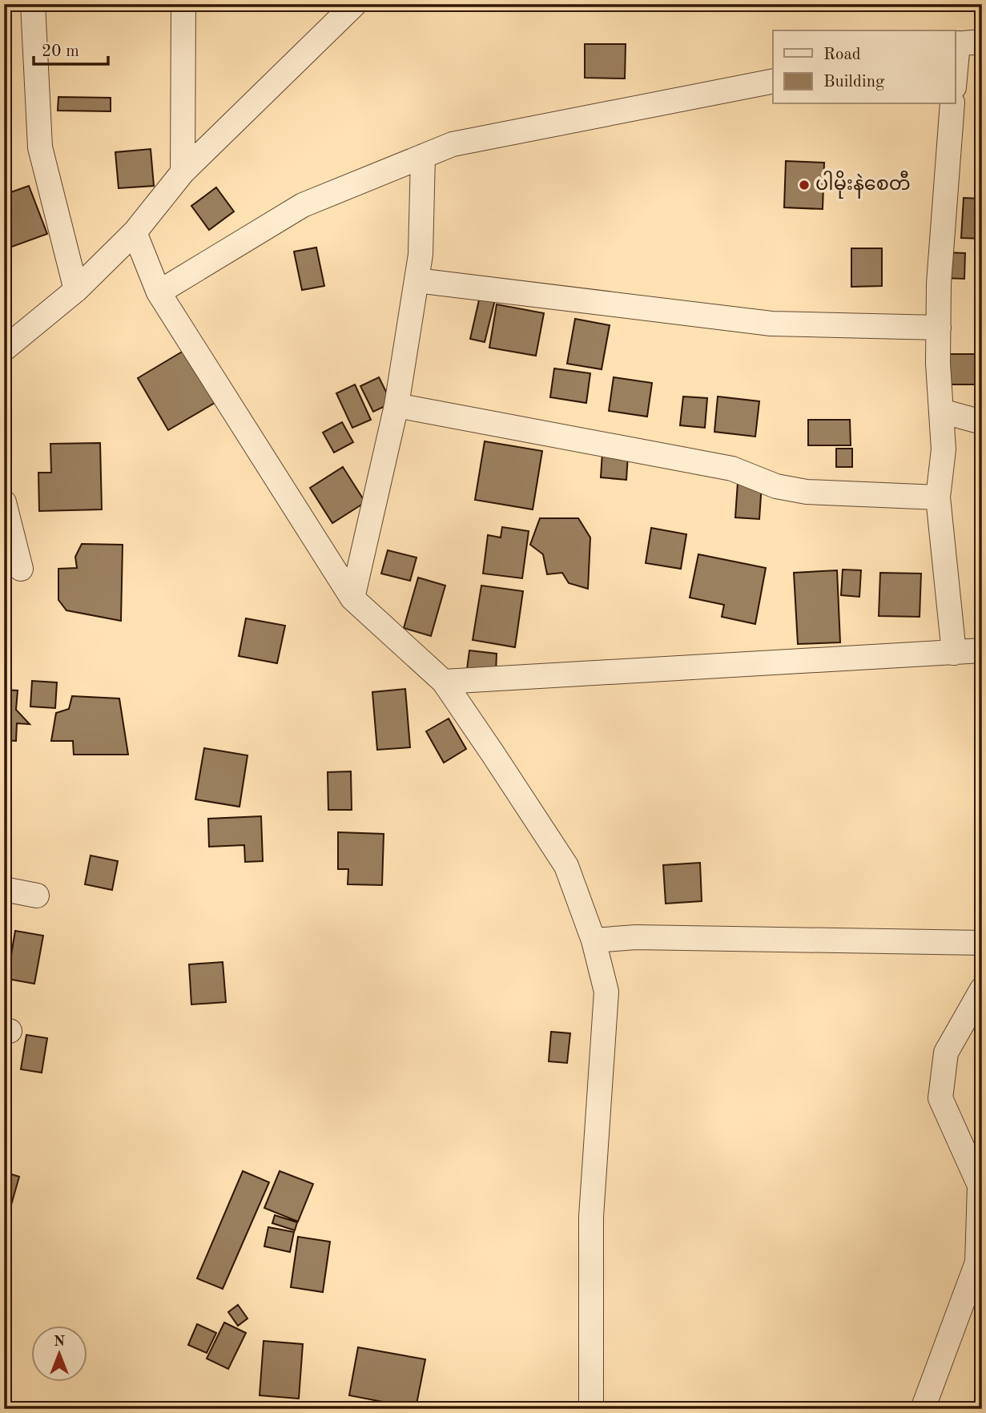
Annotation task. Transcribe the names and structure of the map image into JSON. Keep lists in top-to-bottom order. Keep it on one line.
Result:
{"places":["ပါမိုးနဲစေတီ"],"legend":["Road","Building"],"scale_bar":"20 m","north":"top"}
